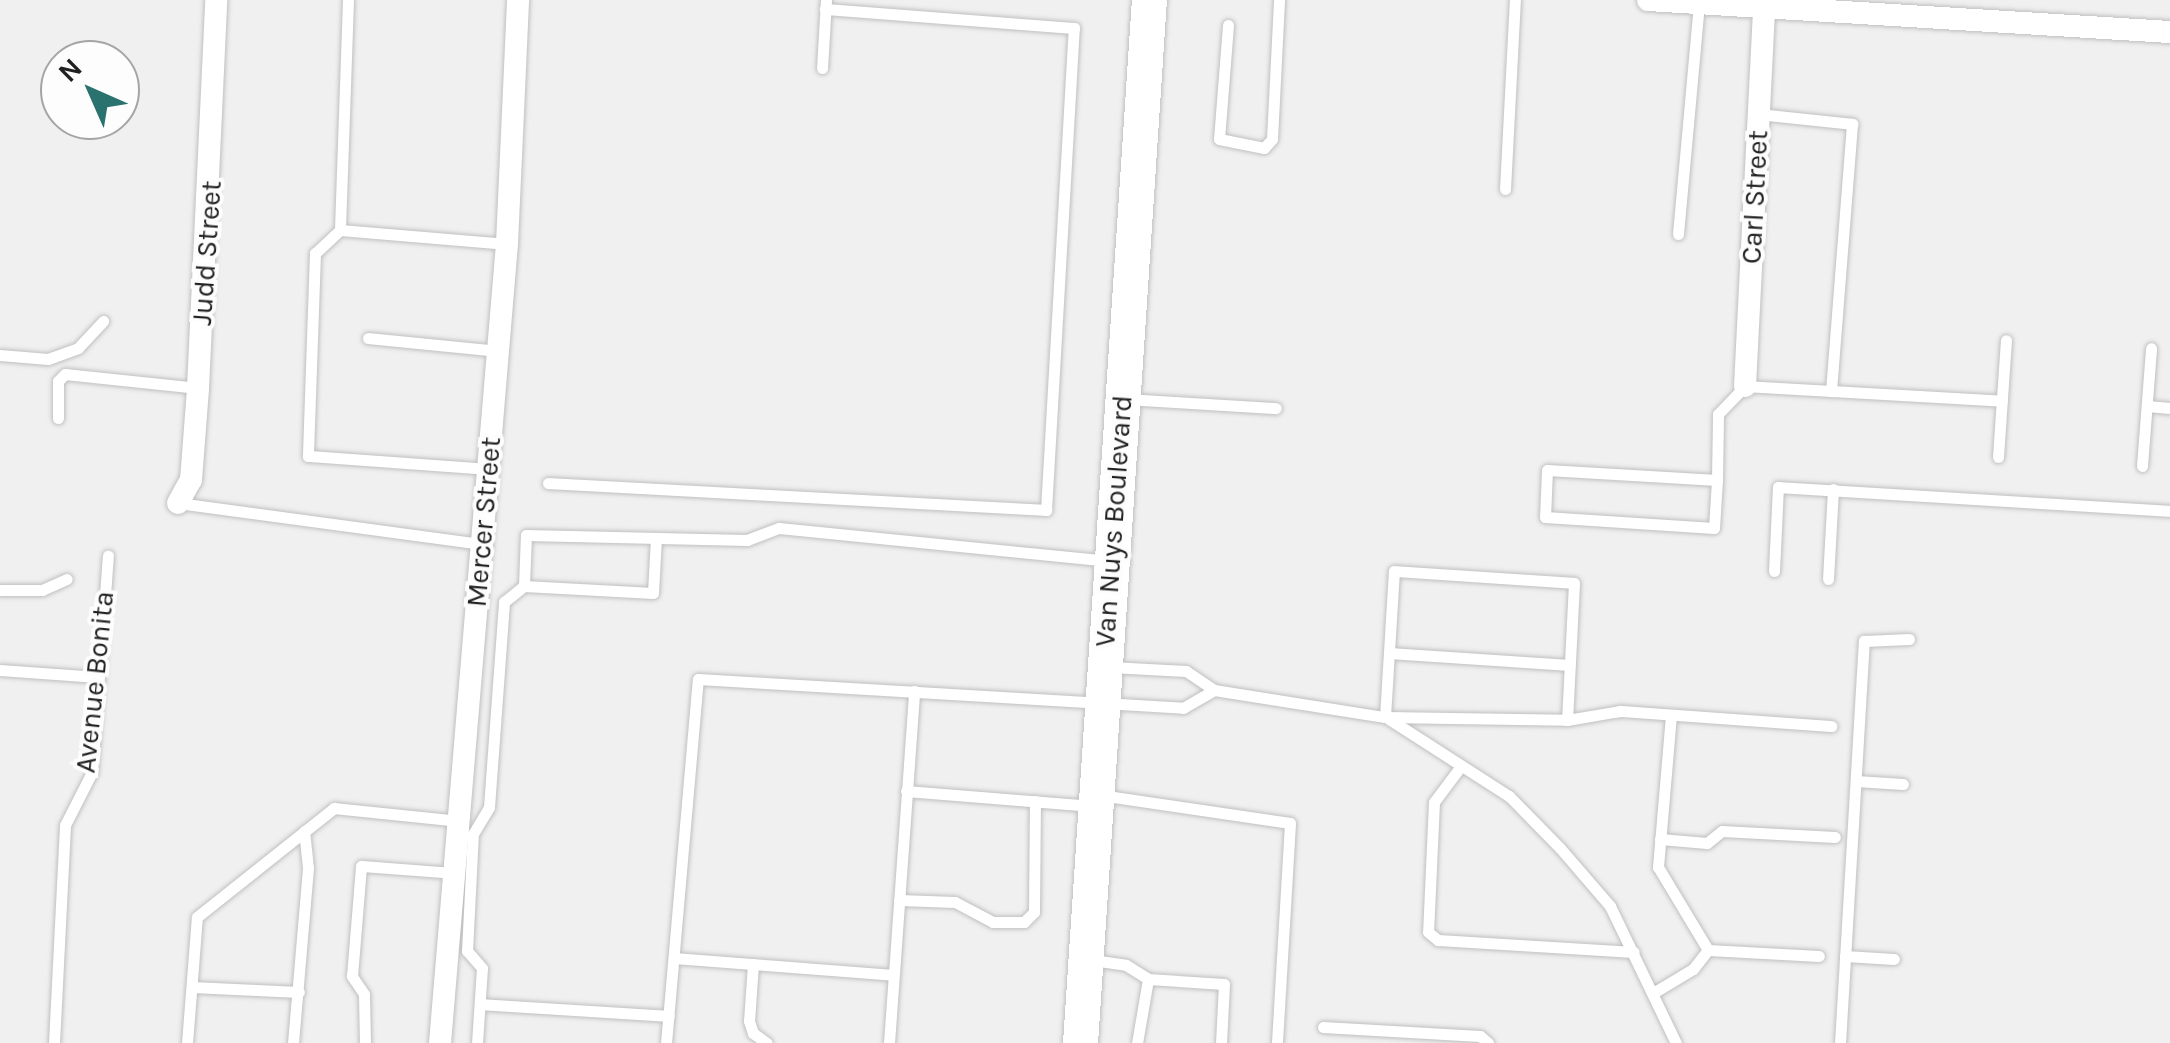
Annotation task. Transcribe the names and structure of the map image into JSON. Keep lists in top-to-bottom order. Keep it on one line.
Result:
{"streets":{"main road":["Van Nuys Boulevard"],"street":["Carl Street","Judd Street","Mercer Street"],"lane":["Avenue Bonita"]},"north":"top left"}
